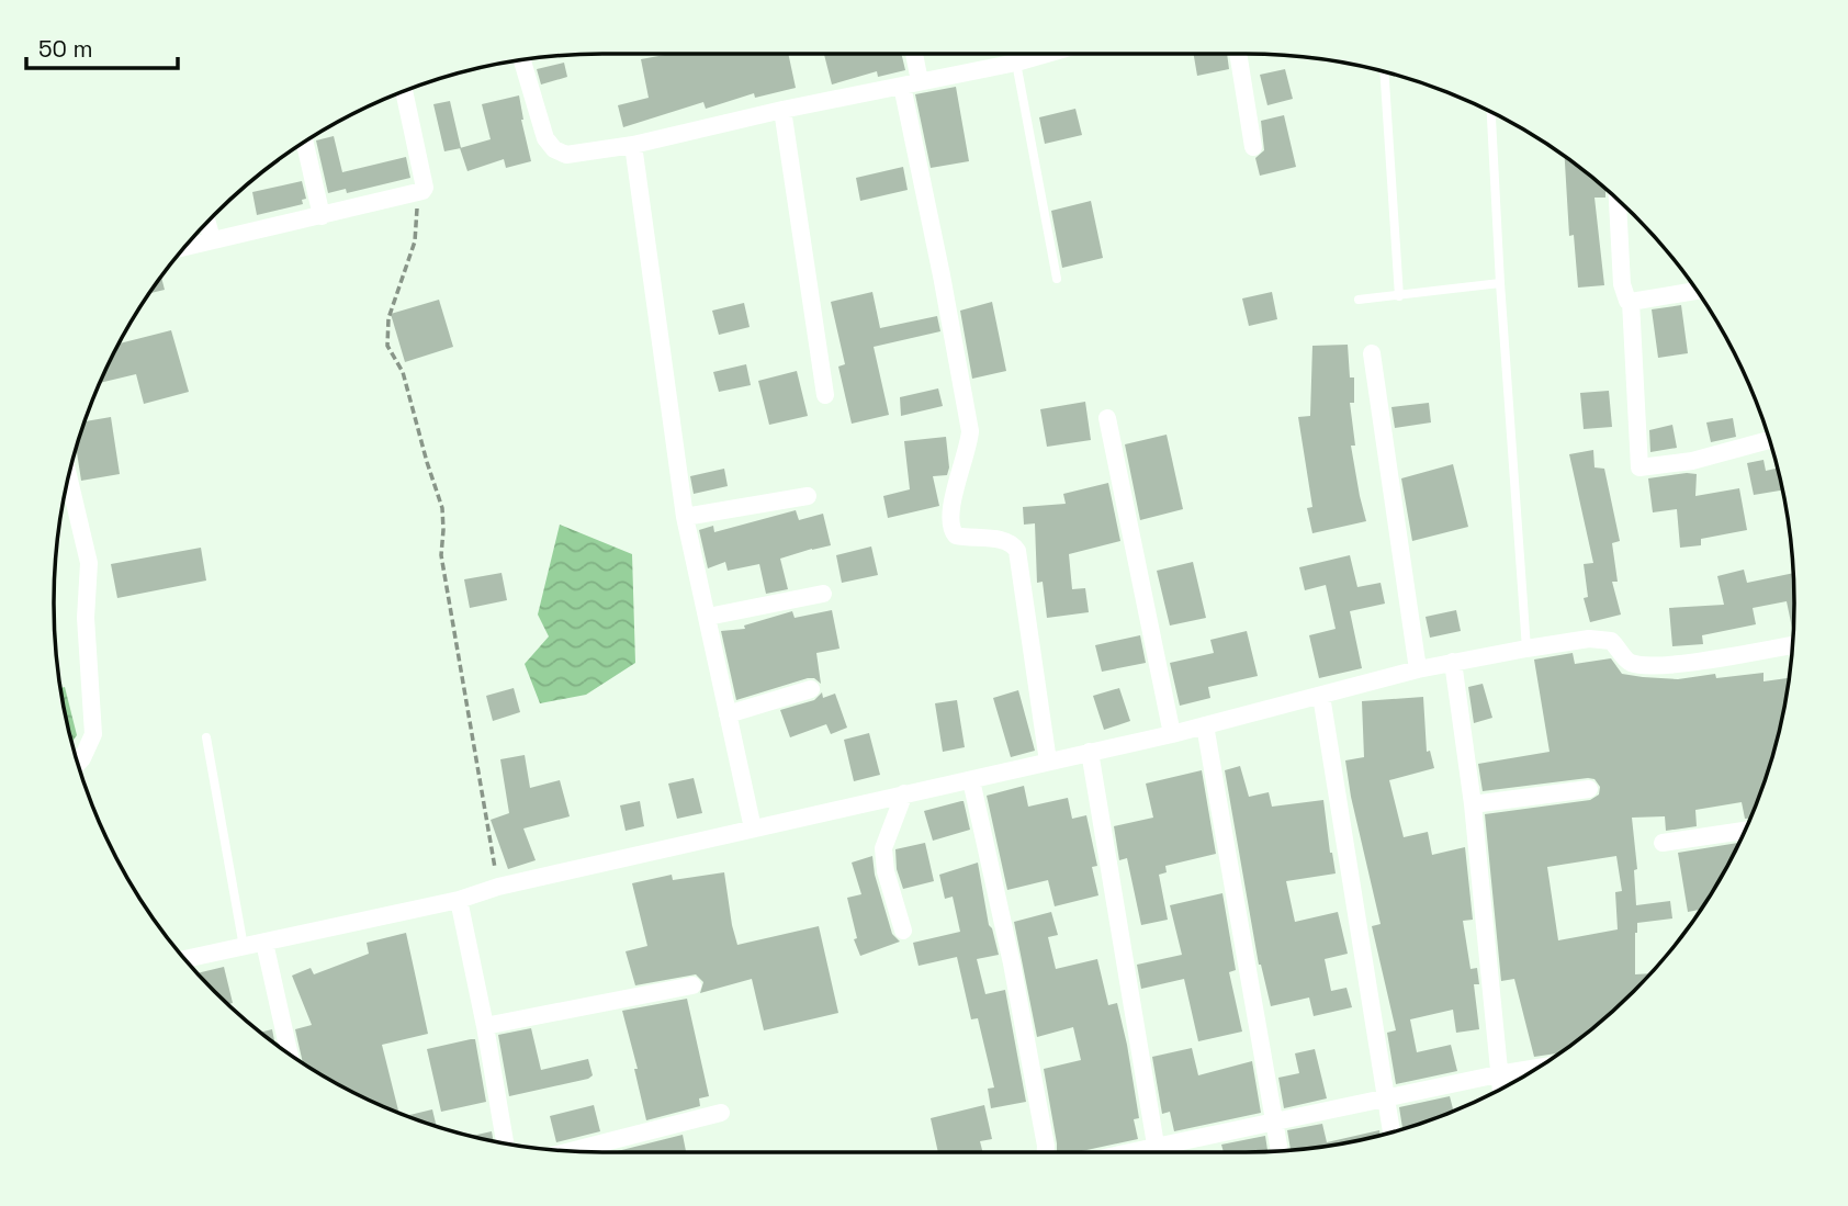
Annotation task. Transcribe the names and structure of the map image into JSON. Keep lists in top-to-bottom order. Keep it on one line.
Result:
{"scale_bar":"50 m"}
